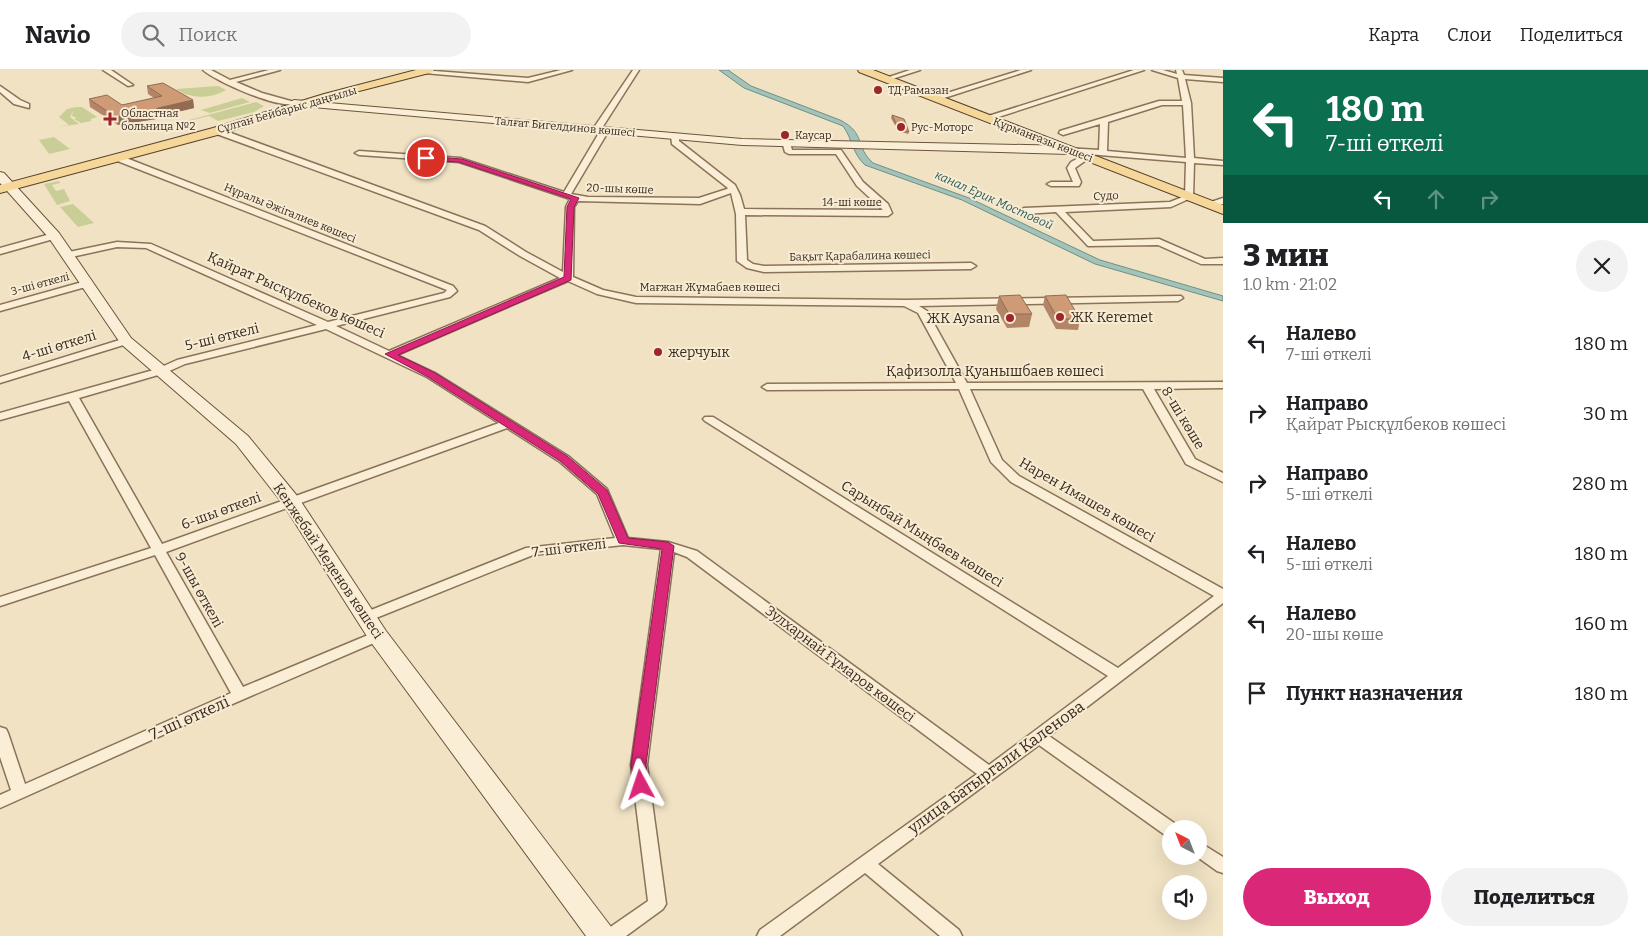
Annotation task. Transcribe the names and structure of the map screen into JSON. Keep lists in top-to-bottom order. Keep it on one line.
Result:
{"streets":{"main road":["Сұлтан Бейбарыс даңғылы","Құрманғазы көшесі"],"street":["Талғат Бигелдинов көшесі","20-шы көше","Судо","14-ші көше","Нұралы Әжiгалиев көшесi","Бақыт Қарабалина көшесі","3-ші өткелі","Мағжан Жұмабаев көшесі","Қайрат Рысқұлбеков көшесі","5-ші өткелі","4-ші өткелі","Қафизолла Қуанышбаев көшесi","8-шi көше","Нарен Имашев көшесi","6-шы өткелі","Сарынбай Мыңбаев көшесі","7-ші өткелі","Кенжебай Меденов көшесі","9-шы өткелі","Зулхарнай Ғұмаров көшесі","улица Батыргали Каленова"]},"crossings":[["Сұлтан Бейбарыс даңғылы","Талғат Бигелдинов көшесі"],["Сұлтан Бейбарыс даңғылы","Нұралы Әжiгалиев көшесi"],["Сұлтан Бейбарыс даңғылы","Мағжан Жұмабаев көшесі"],["Сұлтан Бейбарыс даңғылы","Кенжебай Меденов көшесі"],["Талғат Бигелдинов көшесі","14-ші көше"],["Құрманғазы көшесі","Судо"],["14-ші көше","Бақыт Қарабалина көшесі"],["Нұралы Әжiгалиев көшесi","5-ші өткелі"],["3-ші өткелі","Кенжебай Меденов көшесі"],["Мағжан Жұмабаев көшесі","Нарен Имашев көшесi"],["Қайрат Рысқұлбеков көшесі","5-ші өткелі"],["Қайрат Рысқұлбеков көшесі","6-шы өткелі"],["Қайрат Рысқұлбеков көшесі","7-ші өткелі"],["Қайрат Рысқұлбеков көшесі","Кенжебай Меденов көшесі"],["5-ші өткелі","Кенжебай Меденов көшесі"],["5-ші өткелі","9-шы өткелі"],["4-ші өткелі","Кенжебай Меденов көшесі"],["Қафизолла Қуанышбаев көшесi","8-шi көше"],["Қафизолла Қуанышбаев көшесi","Нарен Имашев көшесi"],["Нарен Имашев көшесi","улица Батыргали Каленова"],["6-шы өткелі","Кенжебай Меденов көшесі"],["6-шы өткелі","9-шы өткелі"],["Сарынбай Мыңбаев көшесі","улица Батыргали Каленова"],["7-ші өткелі","Кенжебай Меденов көшесі"],["7-ші өткелі","9-шы өткелі"],["7-ші өткелі","Зулхарнай Ғұмаров көшесі"],["Зулхарнай Ғұмаров көшесі","улица Батыргали Каленова"]],"water":["канал Ерик Мостовой"],"places":{"other":["ТД Рамазан","Рус-Моторс","Каусар","ЖК Keremet","ЖК Aysana","жерчуык"],"health":["Областная больница №2"]},"north":"top left","page":{"header":"Navio","search":"Поиск","nav":["Карта","Слои","Поделиться"],"turn":["180 m","7-ші өткелі"],"heading":["3 мин","1.0 km · 21:02"],"list":[{"name":"Налево","note":"7-ші өткелі","value":"180 m"},{"name":"Направо","note":"Қайрат Рысқұлбеков көшесі","value":"30 m"},{"name":"Направо","note":"5-ші өткелі","value":"280 m"},{"name":"Налево","note":"5-ші өткелі","value":"180 m"},{"name":"Налево","note":"20-шы көше","value":"160 m"},{"name":"Пункт назначения","value":"180 m"}],"buttons":["Выход","Поделиться"]}}
